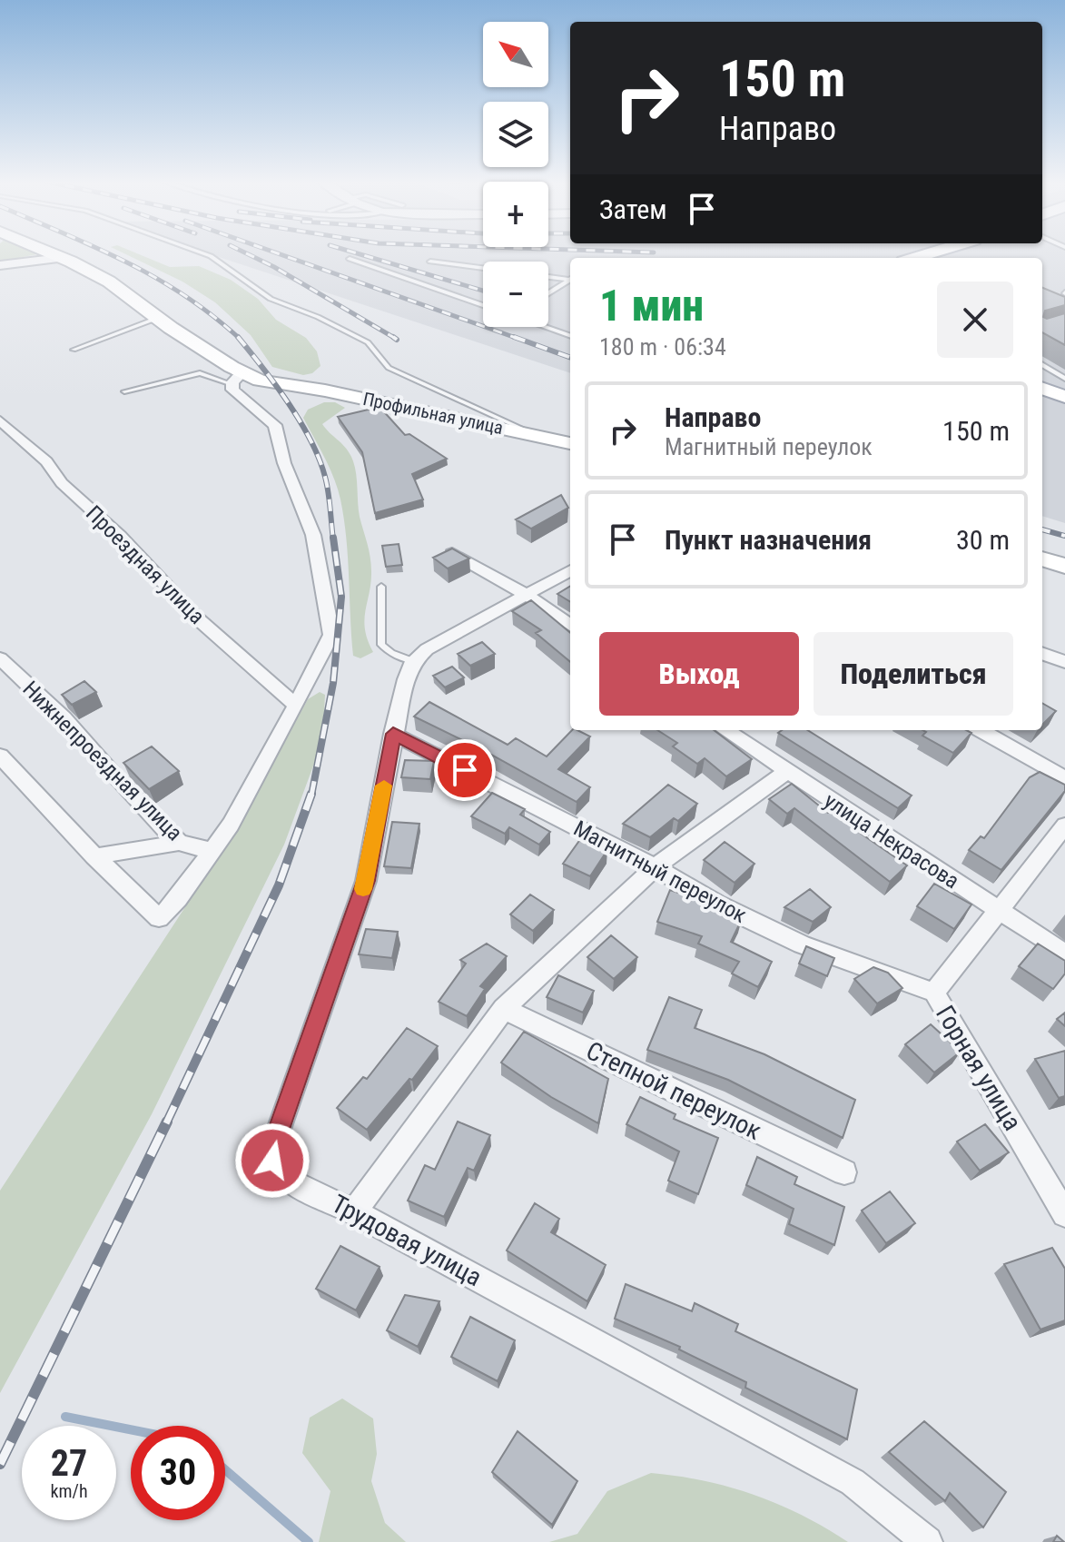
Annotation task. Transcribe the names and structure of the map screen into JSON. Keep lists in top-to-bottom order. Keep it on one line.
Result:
{"streets":{"main road":["Профильная улица"],"street":["Проездная улица","Нижнепроездная улица","улица Некрасова","Магнитный переулок","Горная улица","Степной переулок","Трудовая улица"]},"crossings":[["улица Некрасова","Горная улица"],["Магнитный переулок","Горная улица"],["Магнитный переулок","Трудовая улица"]],"north":"top left","page":{"map_buttons":["+","−"],"turn":["150 m","Направо"],"then":"Затем","heading":["1 мин","180 m · 06:34"],"list":[{"name":"Направо","note":"Магнитный переулок","value":"150 m"},{"name":"Пункт назначения","value":"30 m"}],"buttons":["Выход","Поделиться"],"speed":"27 km/h","limit":"30"}}
